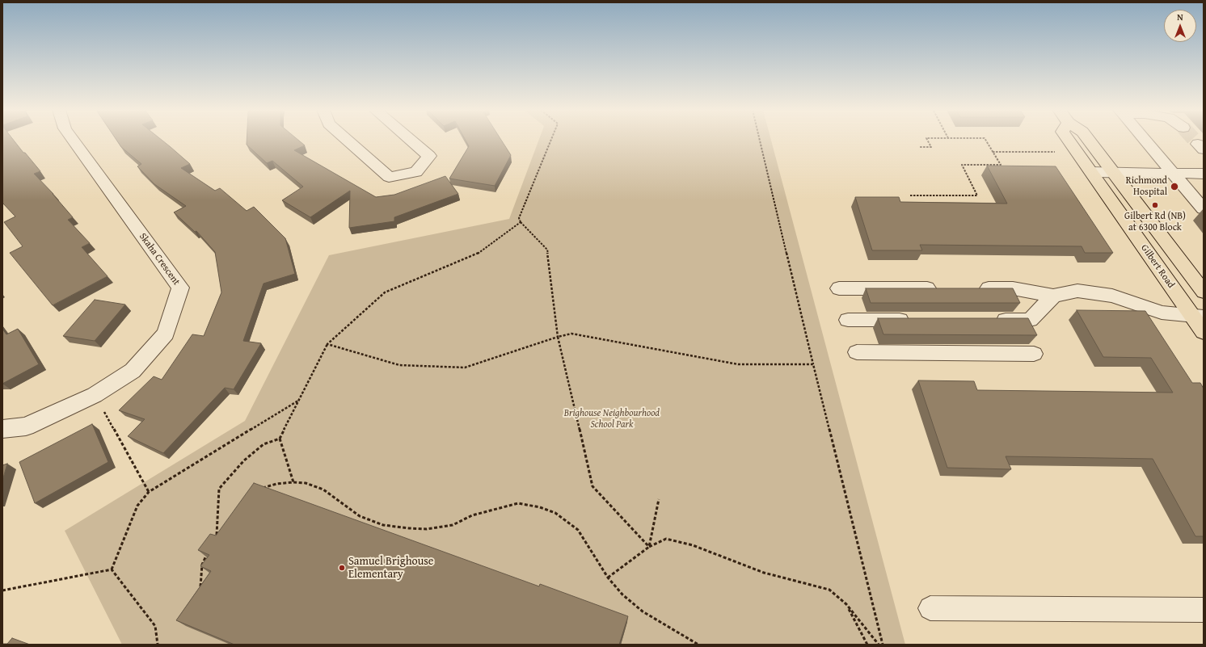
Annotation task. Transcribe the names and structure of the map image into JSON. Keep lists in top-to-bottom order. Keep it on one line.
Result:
{"streets":{"main road":["Gilbert Road"],"street":["Skaha Crescent"]},"parks":["Brighouse Neighbourhood School Park"],"places":["Richmond Hospital","Gilbert Rd (NB) at 6300 Block","Samuel Brighouse Elementary"],"north":"top"}
